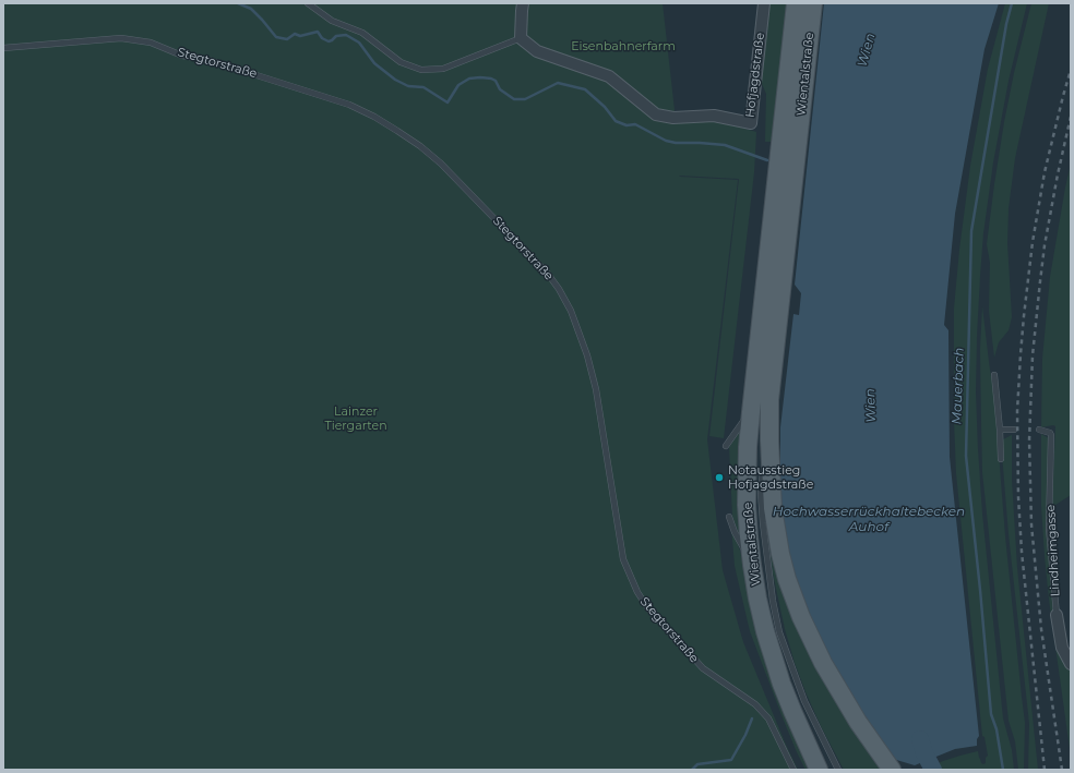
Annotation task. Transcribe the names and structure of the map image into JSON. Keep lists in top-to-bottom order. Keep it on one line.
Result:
{"streets":{"main road":["Wientalstraße"],"street":["Hofjagdstraße","Lindheimgasse"],"lane":["Stegtorstraße"]},"water":["Wien","Mauerbach","Hochwasserrückhaltebecken Auhof"],"parks":["Eisenbahnerfarm","Lainzer Tiergarten"],"places":["Notausstieg Hofjagdstraße"]}
